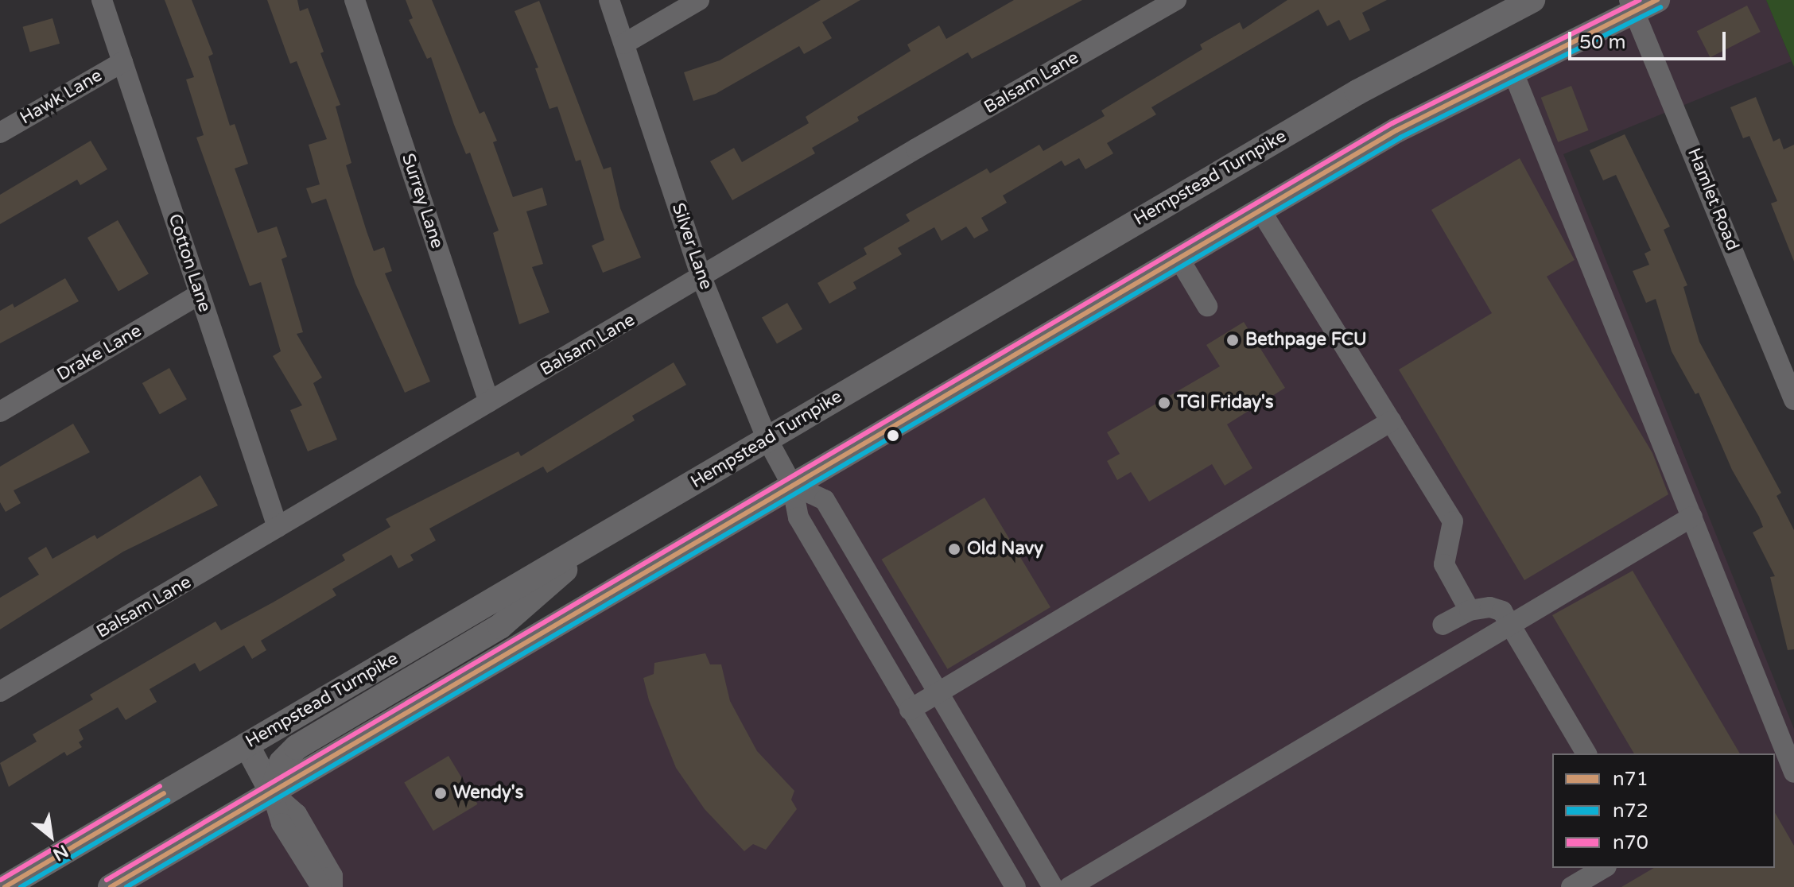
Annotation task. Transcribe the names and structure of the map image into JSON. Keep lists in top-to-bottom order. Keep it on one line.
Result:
{"streets":{"main road":["Hempstead Turnpike"],"street":["Balsam Lane","Hawk Lane","Hamlet Road","Surrey Lane","Silver Lane","Cotton Lane","Drake Lane"]},"crossings":[["Balsam Lane","Surrey Lane"],["Balsam Lane","Silver Lane"],["Balsam Lane","Cotton Lane"],["Hawk Lane","Cotton Lane"],["Hempstead Turnpike","Silver Lane"],["Cotton Lane","Drake Lane"]],"places":["Bethpage FCU","TGI Friday's","Old Navy","Wendy's"],"lines":["transit line n71","transit line n70","transit line n72"],"legend":["n71","n72","n70"],"scale_bar":"50 m","north":"bottom right"}
